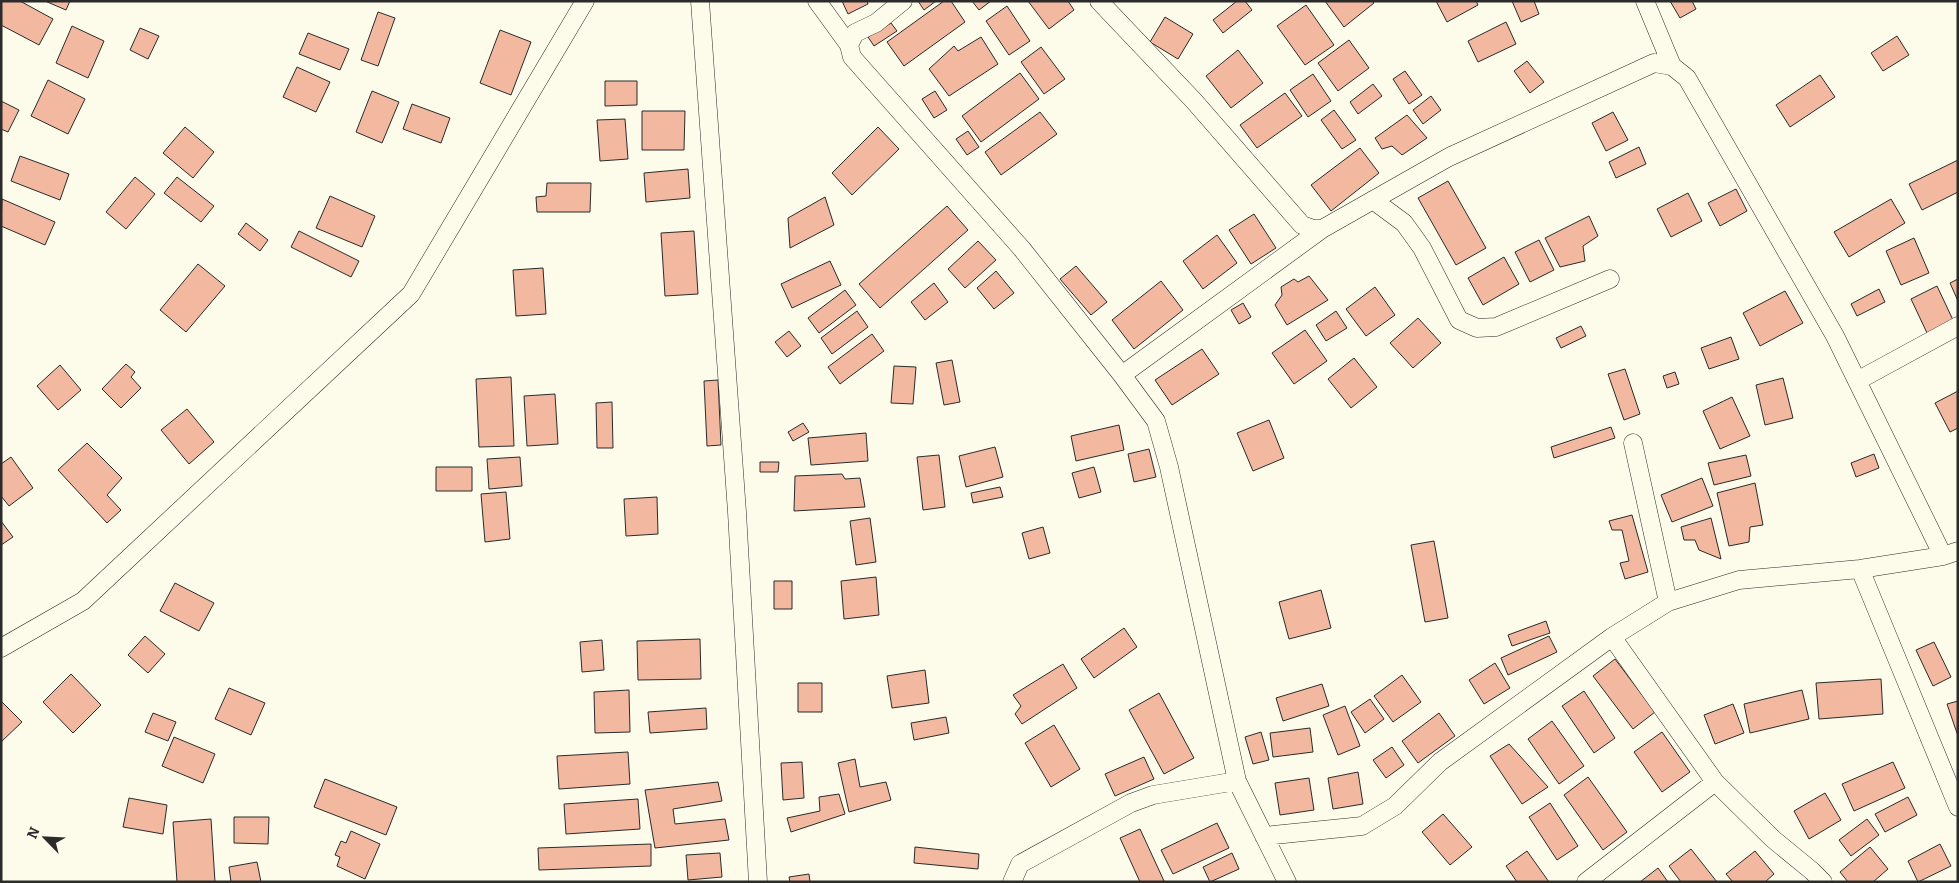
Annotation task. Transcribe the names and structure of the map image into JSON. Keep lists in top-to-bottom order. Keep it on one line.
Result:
{"north":"top left"}
